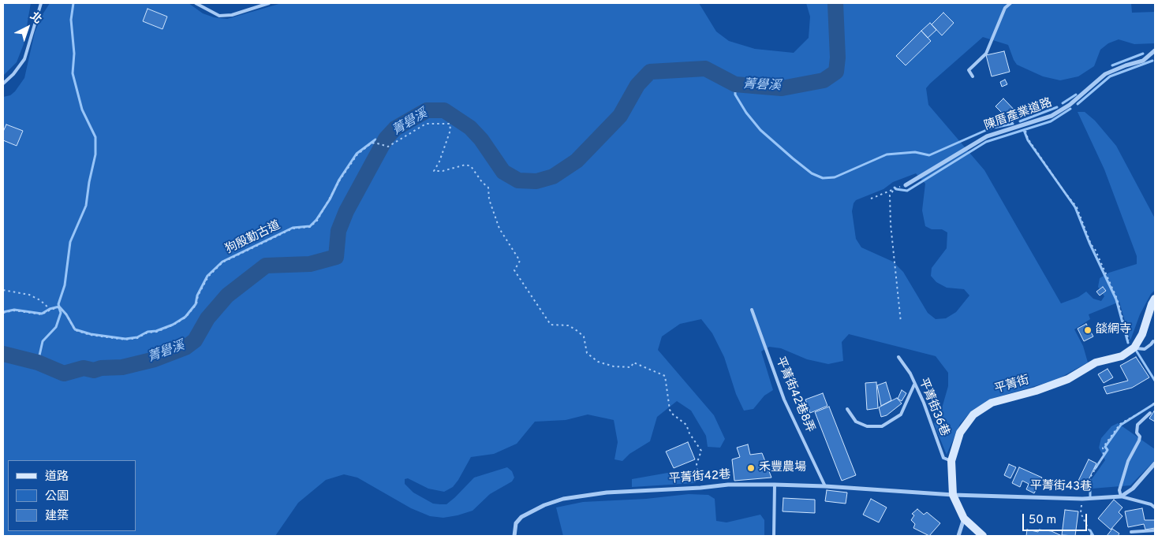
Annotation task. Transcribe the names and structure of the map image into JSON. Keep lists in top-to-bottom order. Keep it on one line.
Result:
{"streets":{"street":["陳厝產業道路","平菁街","平菁街42巷","平菁街43巷"],"lane":["平菁街42巷8弄","平菁街36巷"],"path":["狗殷勤古道"]},"crossings":[["狗殷勤古道","平菁街42巷"],["平菁街","平菁街36巷"],["平菁街","平菁街42巷"],["平菁街","平菁街43巷"],["平菁街42巷8弄","平菁街42巷"],["平菁街42巷","平菁街43巷"]],"water":["菁礐溪"],"places":["燄網寺","禾豐農場"],"legend":["道路","公園","建築"],"scale_bar":"50 m","north":"top right"}
